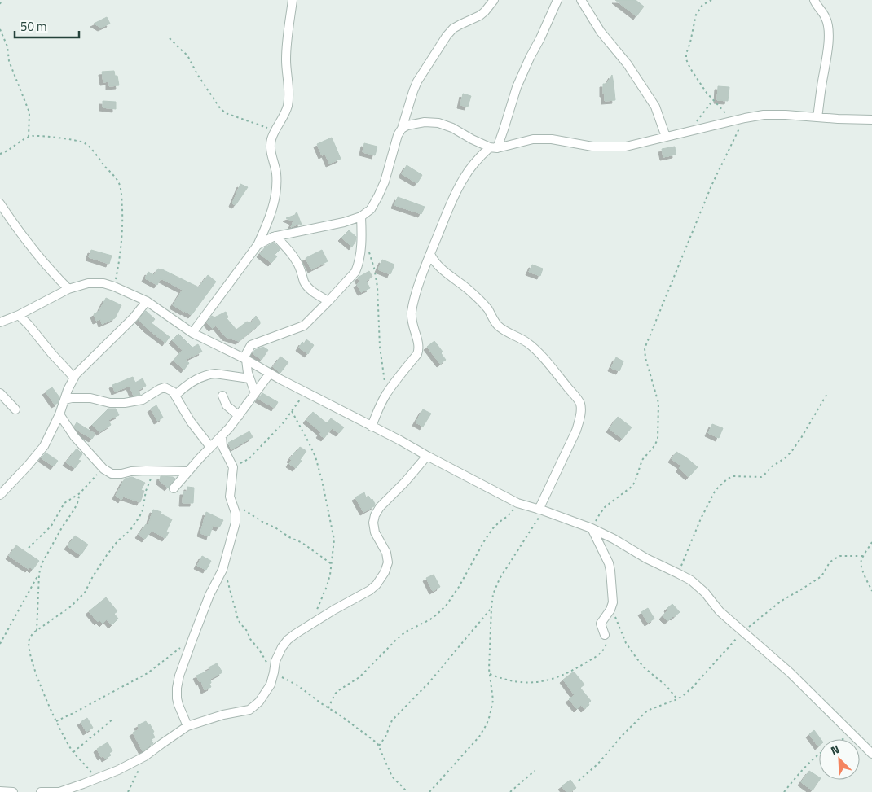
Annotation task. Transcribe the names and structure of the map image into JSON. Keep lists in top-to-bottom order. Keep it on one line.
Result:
{"scale_bar":"50 m","north":"top left"}
